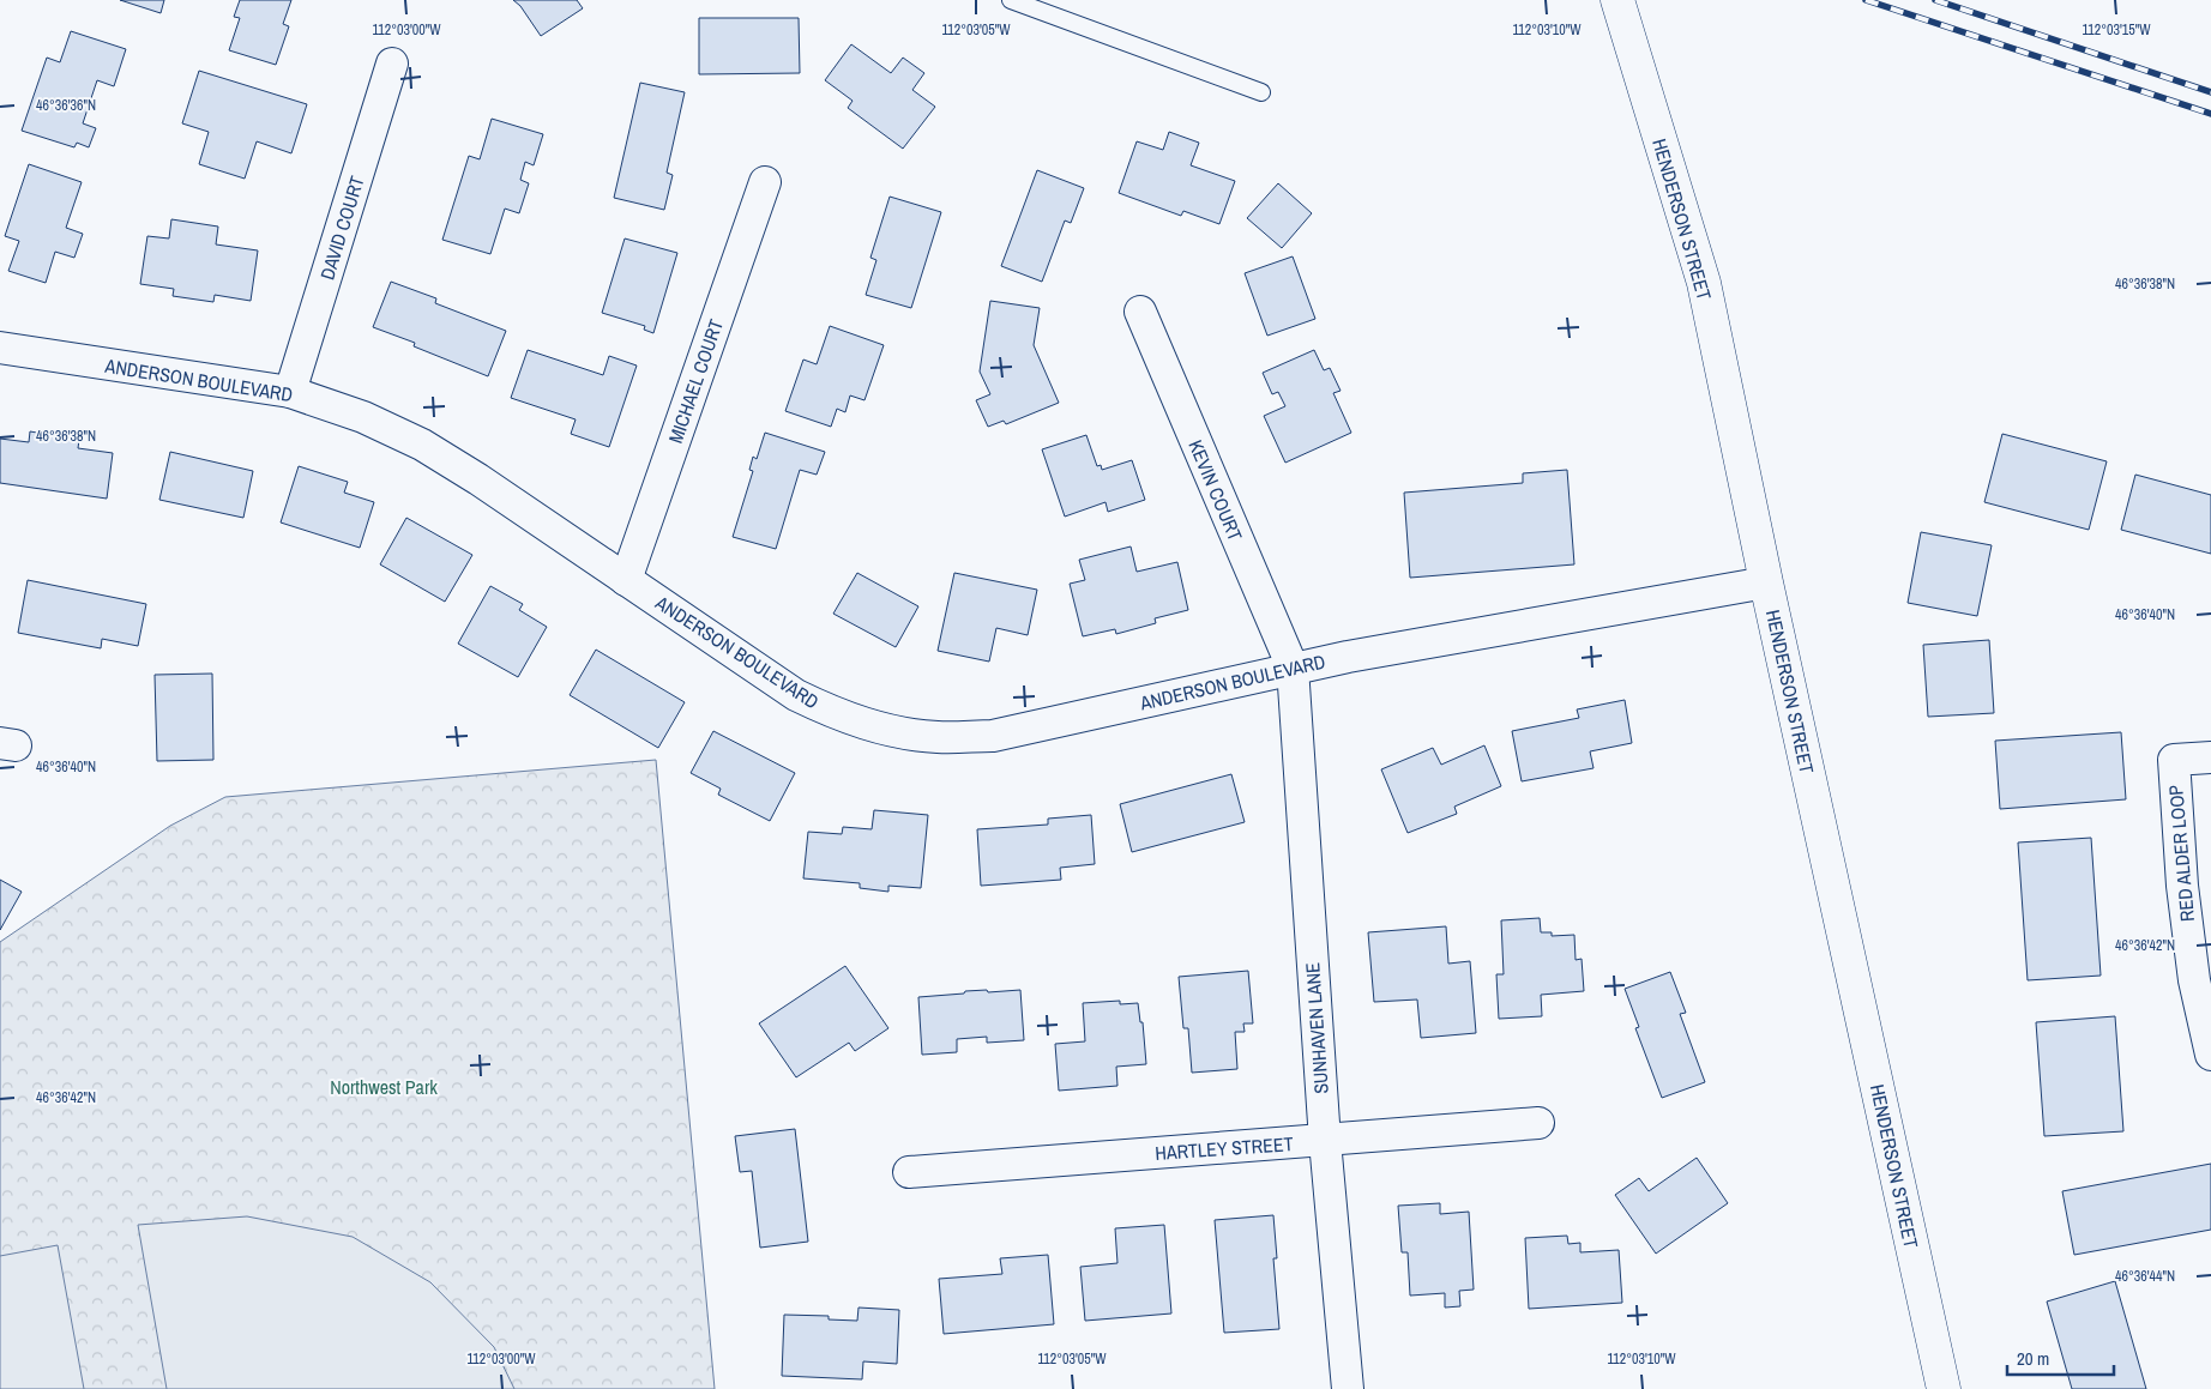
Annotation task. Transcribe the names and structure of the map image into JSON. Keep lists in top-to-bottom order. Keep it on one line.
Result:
{"streets":{"main road":["HENDERSON STREET"],"street":["DAVID COURT","ANDERSON BOULEVARD","MICHAEL COURT","KEVIN COURT","RED ALDER LOOP","SUNHAVEN LANE","HARTLEY STREET"]},"crossings":[["HENDERSON STREET","ANDERSON BOULEVARD"],["DAVID COURT","ANDERSON BOULEVARD"],["ANDERSON BOULEVARD","MICHAEL COURT"],["ANDERSON BOULEVARD","KEVIN COURT"],["ANDERSON BOULEVARD","SUNHAVEN LANE"],["KEVIN COURT","SUNHAVEN LANE"],["SUNHAVEN LANE","HARTLEY STREET"]],"parks":["Northwest Park"],"scale_bar":"20 m","coordinates":["112°03'00\"W","112°03'05\"W","112°03'10\"W","112°03'15\"W","46°36'36\"N","46°36'38\"N","46°36'40\"N","46°36'42\"N","46°36'44\"N"]}
